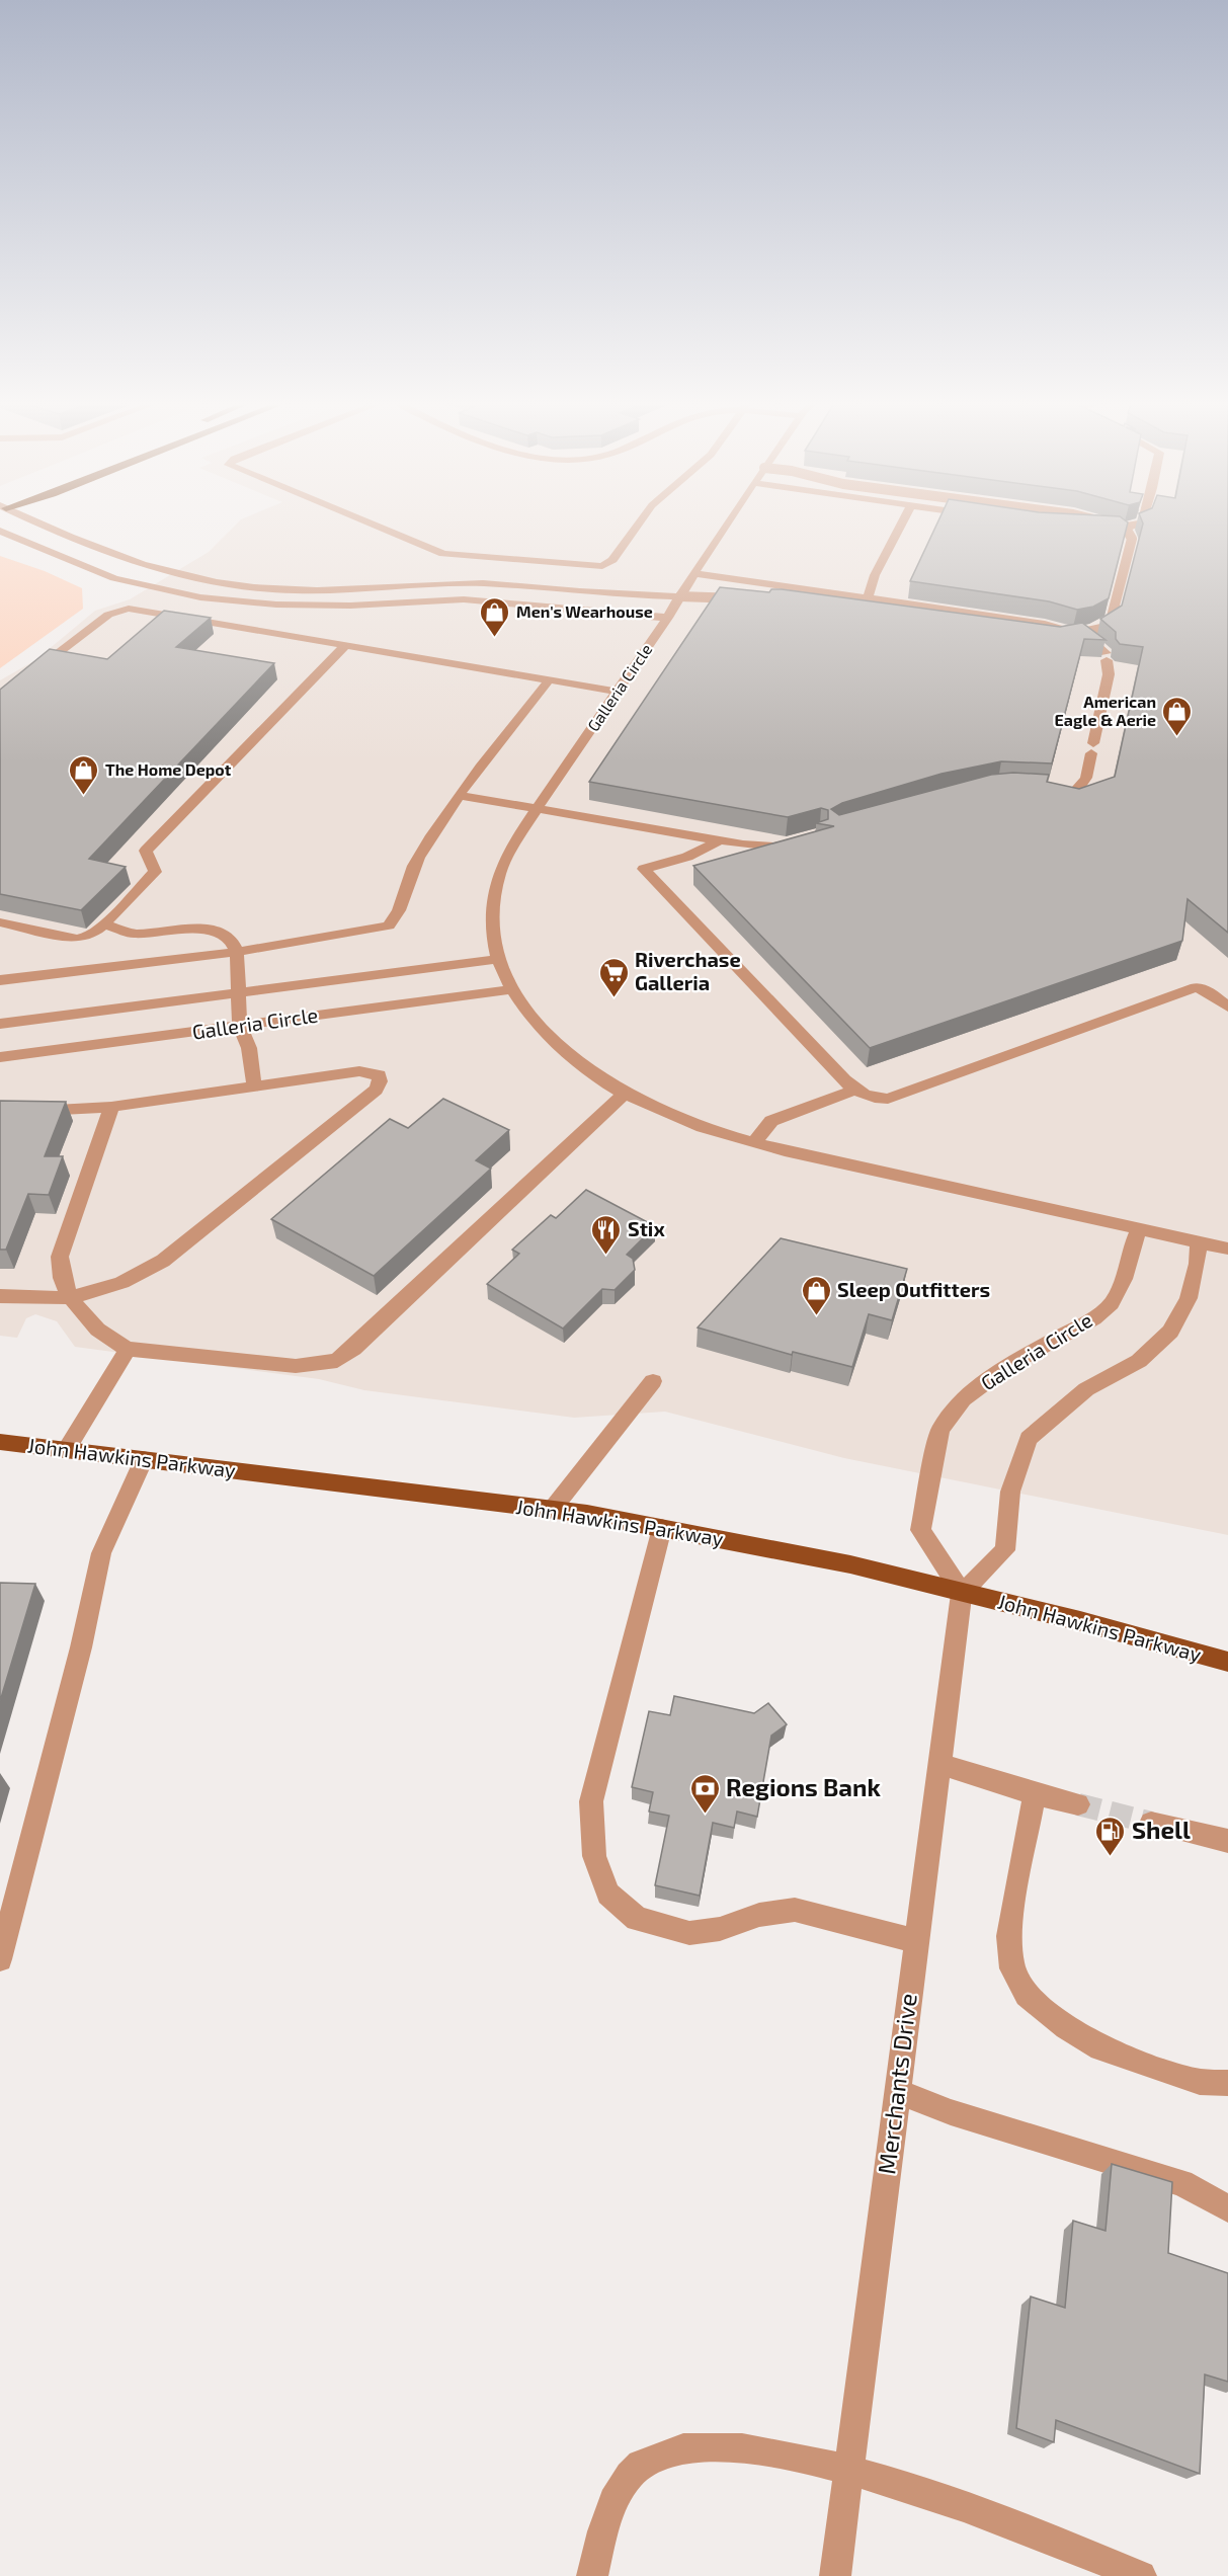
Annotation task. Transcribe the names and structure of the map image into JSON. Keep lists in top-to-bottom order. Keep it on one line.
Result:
{"streets":{"main road":["John Hawkins Parkway"],"street":["Galleria Circle","Merchants Drive"]},"crossings":[["Galleria Circle","John Hawkins Parkway"],["Galleria Circle","Merchants Drive"],["John Hawkins Parkway","Merchants Drive"]],"places":{"shop":["Men's Wearhouse","American Eagle & Aerie","The Home Depot","Sleep Outfitters"],"supermarket":["Riverchase Galleria"],"restaurant":["Stix"],"bank":["Regions Bank"],"fuel station":["Shell"]}}
